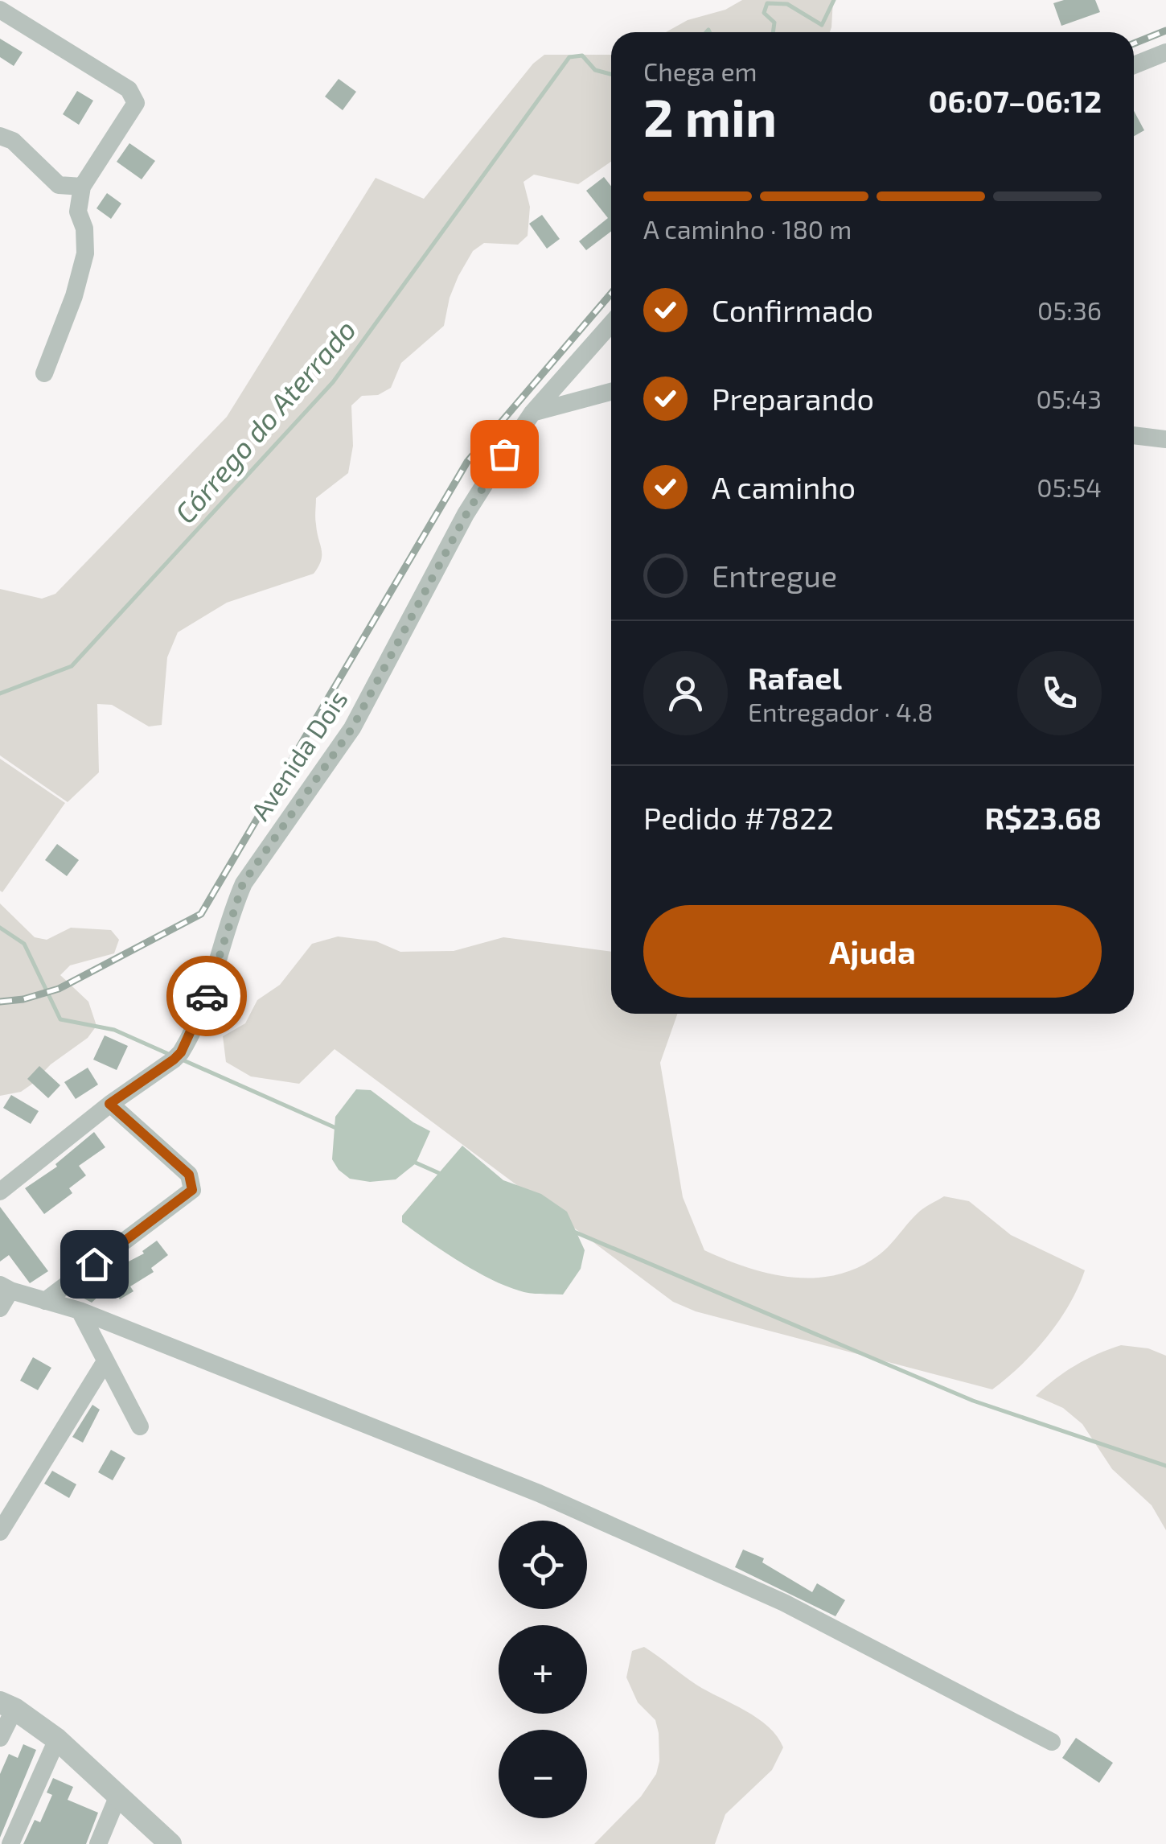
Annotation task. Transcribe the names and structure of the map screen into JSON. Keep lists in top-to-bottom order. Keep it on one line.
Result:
{"streets":{"street":["Avenida Dois"]},"water":["Córrego do Aterrado"],"page":{"heading":["2 min","Chega em","06:07–06:12"],"panel":["Rafael","Entregador · 4.8","Pedido #7822","R$23.68"],"bar":"A caminho · 180 m","list":[["Confirmado","05:36"],["Preparando","05:43"],["A caminho","05:54"],"Entregue"],"buttons":"Ajuda","map_buttons":["+","−"]}}
